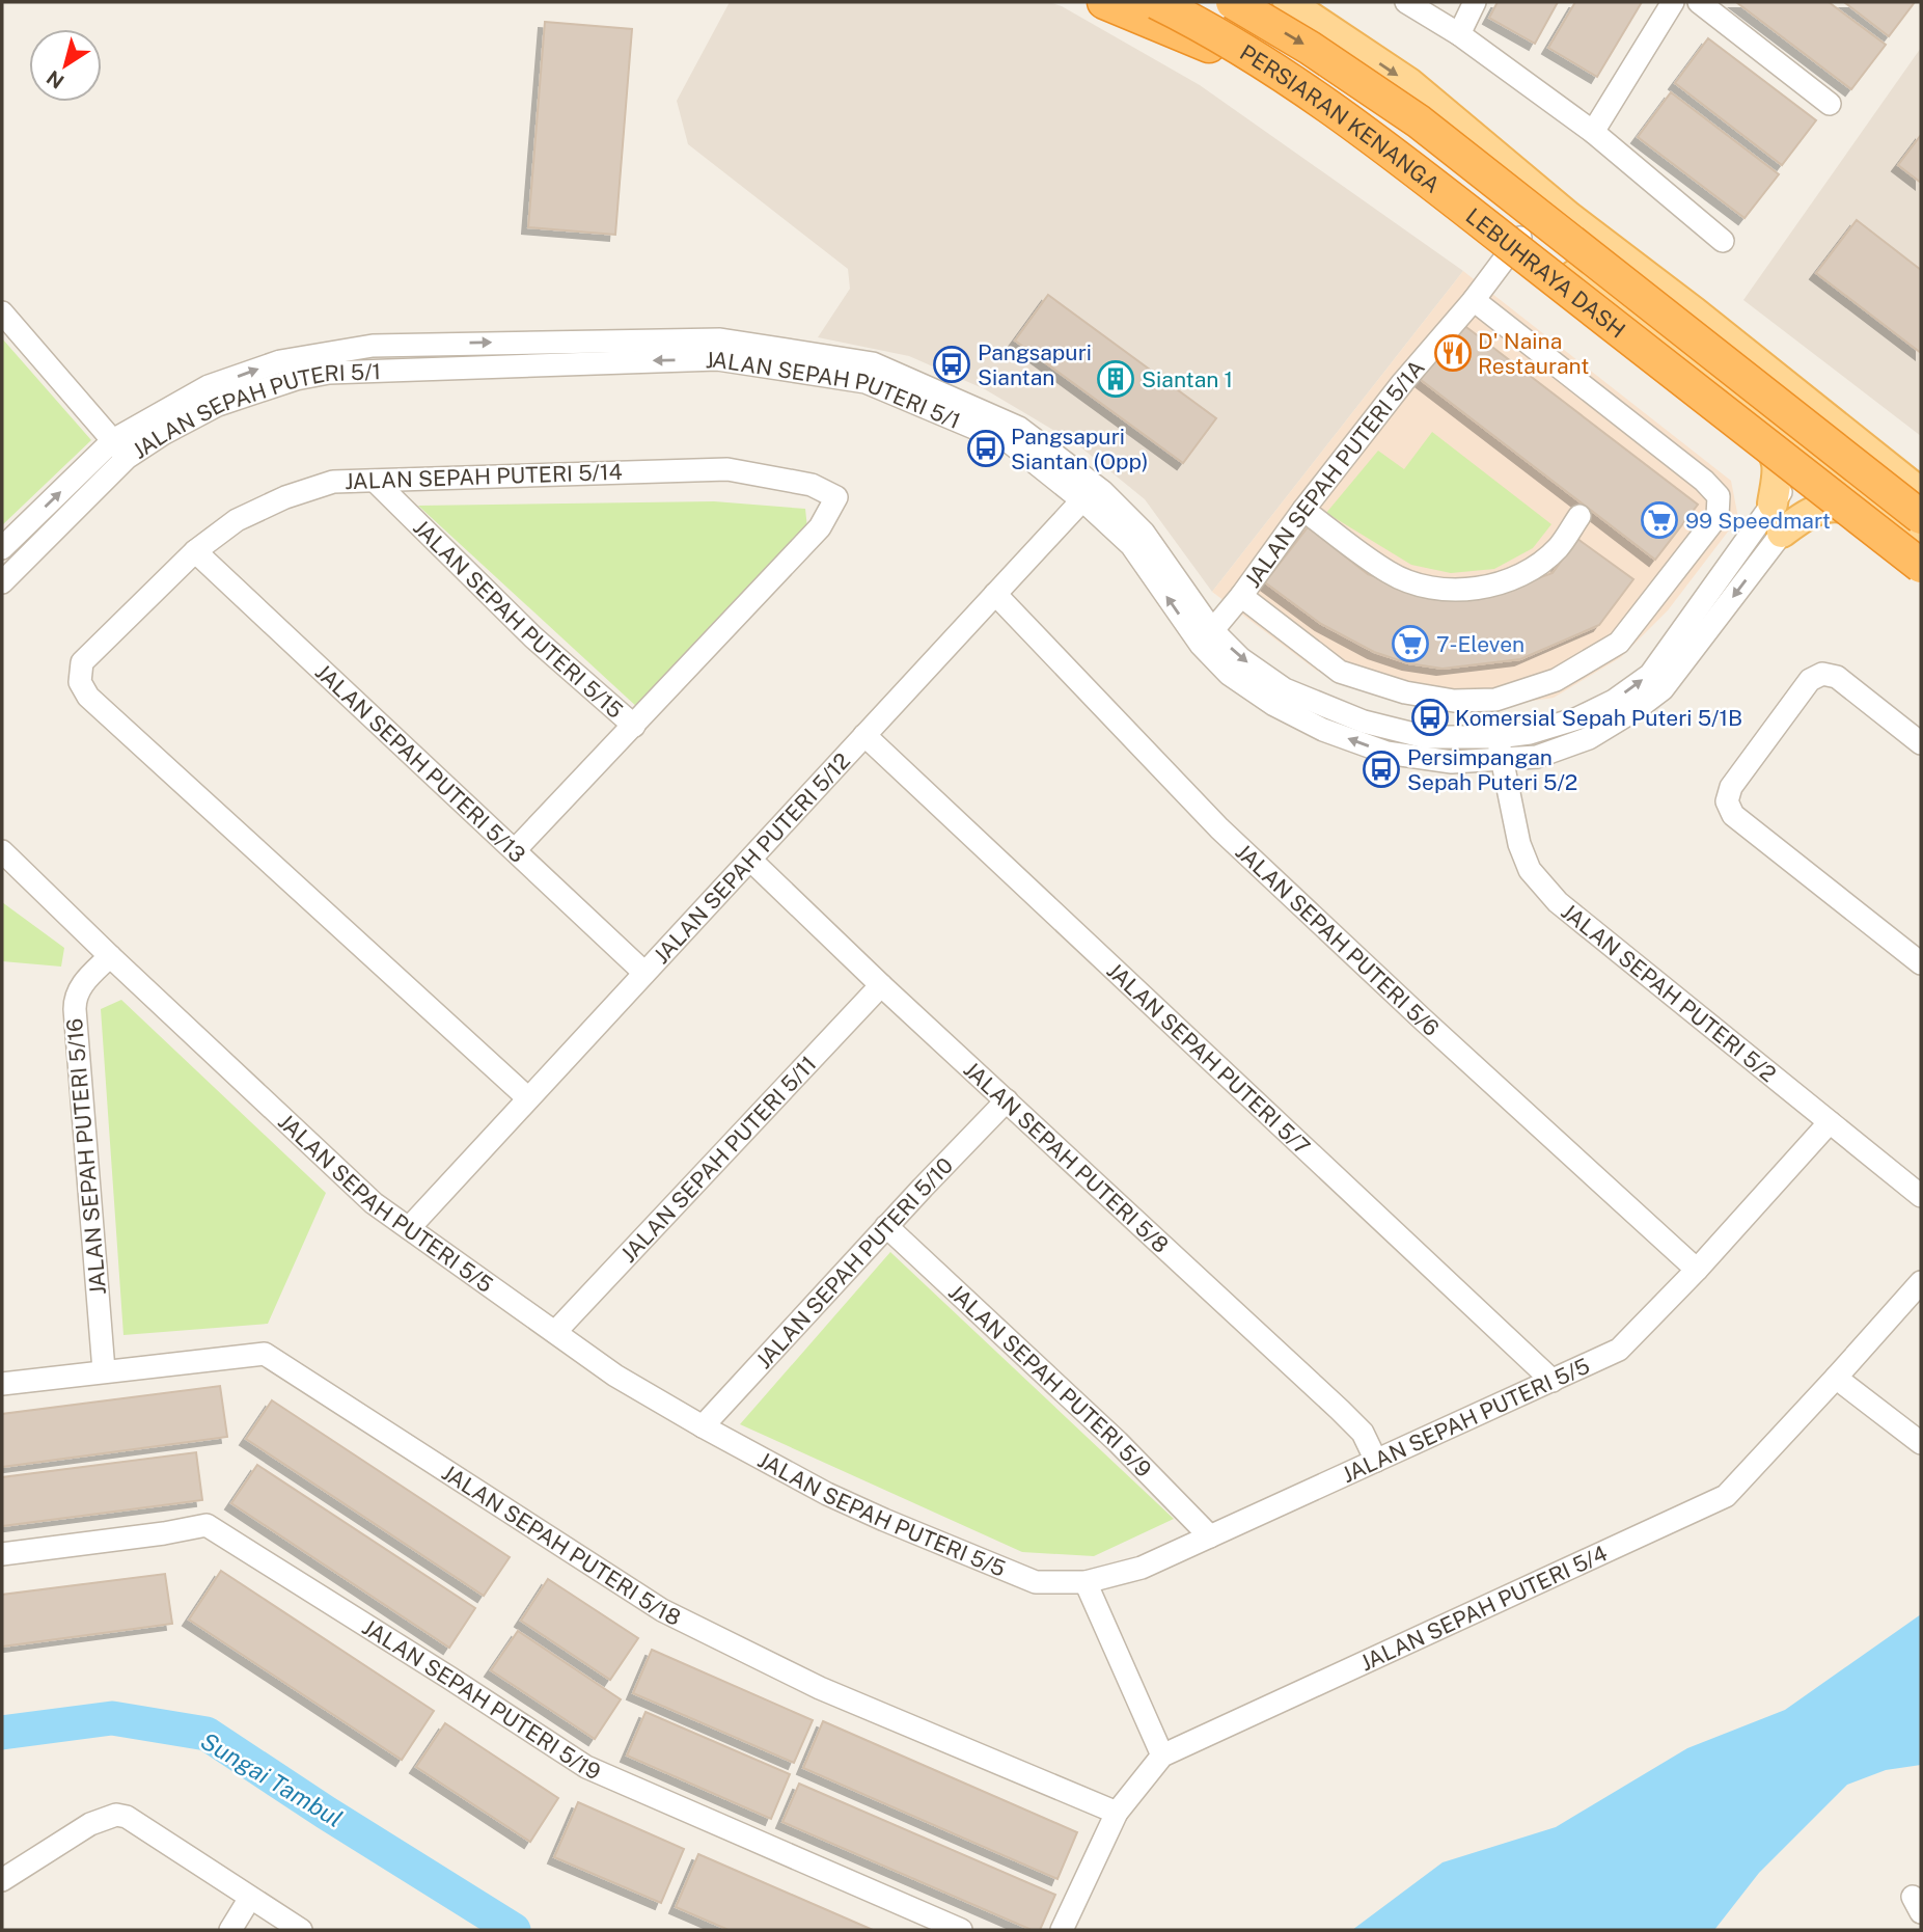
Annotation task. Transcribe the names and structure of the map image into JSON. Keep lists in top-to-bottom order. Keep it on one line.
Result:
{"streets":{"highway":["LEBUHRAYA DASH"],"main road":["PERSIARAN KENANGA"],"street":["JALAN SEPAH PUTERI 5/1","JALAN SEPAH PUTERI 5/1A","JALAN SEPAH PUTERI 5/14","JALAN SEPAH PUTERI 5/15","JALAN SEPAH PUTERI 5/13","JALAN SEPAH PUTERI 5/12","JALAN SEPAH PUTERI 5/6","JALAN SEPAH PUTERI 5/2","JALAN SEPAH PUTERI 5/7","JALAN SEPAH PUTERI 5/16","JALAN SEPAH PUTERI 5/8","JALAN SEPAH PUTERI 5/11","JALAN SEPAH PUTERI 5/5","JALAN SEPAH PUTERI 5/10","JALAN SEPAH PUTERI 5/9","JALAN SEPAH PUTERI 5/18","JALAN SEPAH PUTERI 5/4","JALAN SEPAH PUTERI 5/19"]},"crossings":[["PERSIARAN KENANGA","JALAN SEPAH PUTERI 5/1A"],["JALAN SEPAH PUTERI 5/1","JALAN SEPAH PUTERI 5/1A"],["JALAN SEPAH PUTERI 5/1","JALAN SEPAH PUTERI 5/12"],["JALAN SEPAH PUTERI 5/14","JALAN SEPAH PUTERI 5/15"],["JALAN SEPAH PUTERI 5/14","JALAN SEPAH PUTERI 5/13"],["JALAN SEPAH PUTERI 5/14","JALAN SEPAH PUTERI 5/12"],["JALAN SEPAH PUTERI 5/13","JALAN SEPAH PUTERI 5/12"],["JALAN SEPAH PUTERI 5/12","JALAN SEPAH PUTERI 5/6"],["JALAN SEPAH PUTERI 5/12","JALAN SEPAH PUTERI 5/7"],["JALAN SEPAH PUTERI 5/12","JALAN SEPAH PUTERI 5/8"],["JALAN SEPAH PUTERI 5/12","JALAN SEPAH PUTERI 5/5"],["JALAN SEPAH PUTERI 5/6","JALAN SEPAH PUTERI 5/5"],["JALAN SEPAH PUTERI 5/2","JALAN SEPAH PUTERI 5/5"],["JALAN SEPAH PUTERI 5/7","JALAN SEPAH PUTERI 5/5"],["JALAN SEPAH PUTERI 5/16","JALAN SEPAH PUTERI 5/5"],["JALAN SEPAH PUTERI 5/16","JALAN SEPAH PUTERI 5/18"],["JALAN SEPAH PUTERI 5/8","JALAN SEPAH PUTERI 5/11"],["JALAN SEPAH PUTERI 5/8","JALAN SEPAH PUTERI 5/5"],["JALAN SEPAH PUTERI 5/8","JALAN SEPAH PUTERI 5/10"],["JALAN SEPAH PUTERI 5/11","JALAN SEPAH PUTERI 5/5"],["JALAN SEPAH PUTERI 5/5","JALAN SEPAH PUTERI 5/10"],["JALAN SEPAH PUTERI 5/5","JALAN SEPAH PUTERI 5/9"],["JALAN SEPAH PUTERI 5/10","JALAN SEPAH PUTERI 5/9"],["JALAN SEPAH PUTERI 5/18","JALAN SEPAH PUTERI 5/4"]],"water":["Sungai Tambul"],"places":{"restaurant":["D' Naina Restaurant"],"bus stop":["Pangsapuri Siantan","Pangsapuri Siantan (Opp)","Komersial Sepah Puteri 5/1B","Persimpangan Sepah Puteri 5/2"],"building":["Siantan 1"],"supermarket":["99 Speedmart","7-Eleven"]},"north":"bottom left"}
